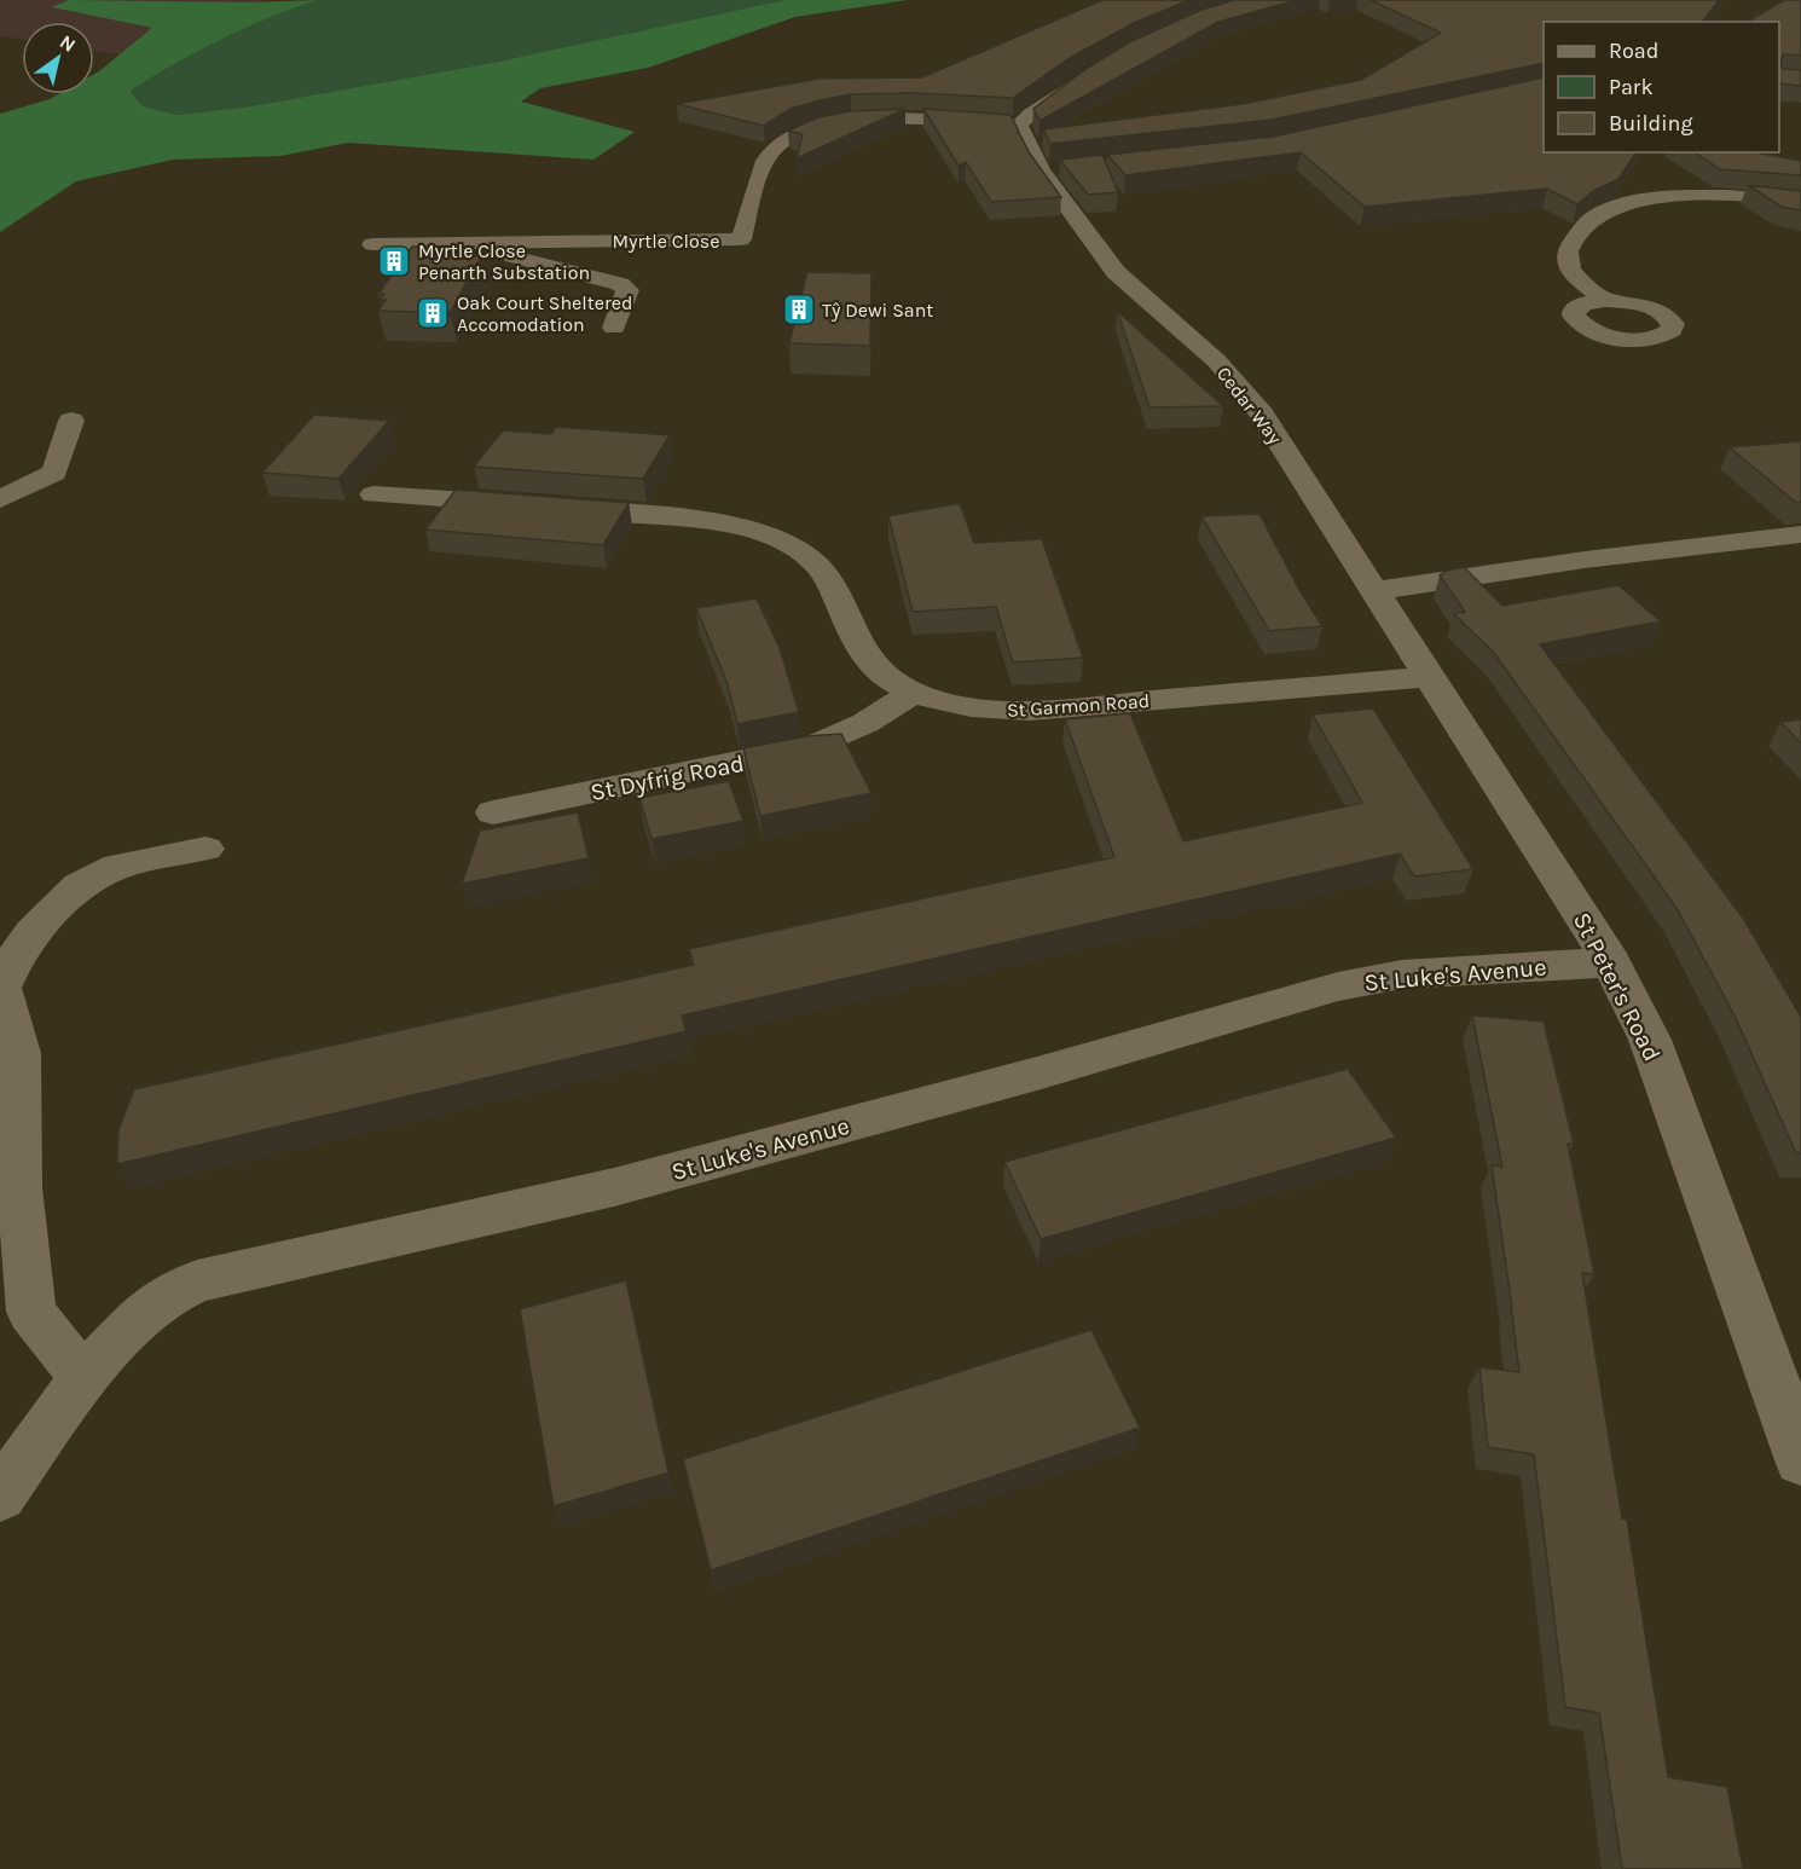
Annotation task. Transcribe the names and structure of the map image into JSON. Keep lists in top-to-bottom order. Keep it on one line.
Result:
{"streets":{"street":["Myrtle Close","Cedar Way","St Garmon Road","St Dyfrig Road","St Luke's Avenue","St Peter's Road"]},"crossings":[["Myrtle Close","Cedar Way"],["Cedar Way","St Peter's Road"],["St Garmon Road","St Dyfrig Road"],["St Garmon Road","St Peter's Road"],["St Luke's Avenue","St Peter's Road"]],"places":{"building":["Myrtle Close Penarth Substation","Tŷ Dewi Sant","Oak Court Sheltered Accomodation"]},"legend":["Road","Park","Building"],"north":"top right"}
